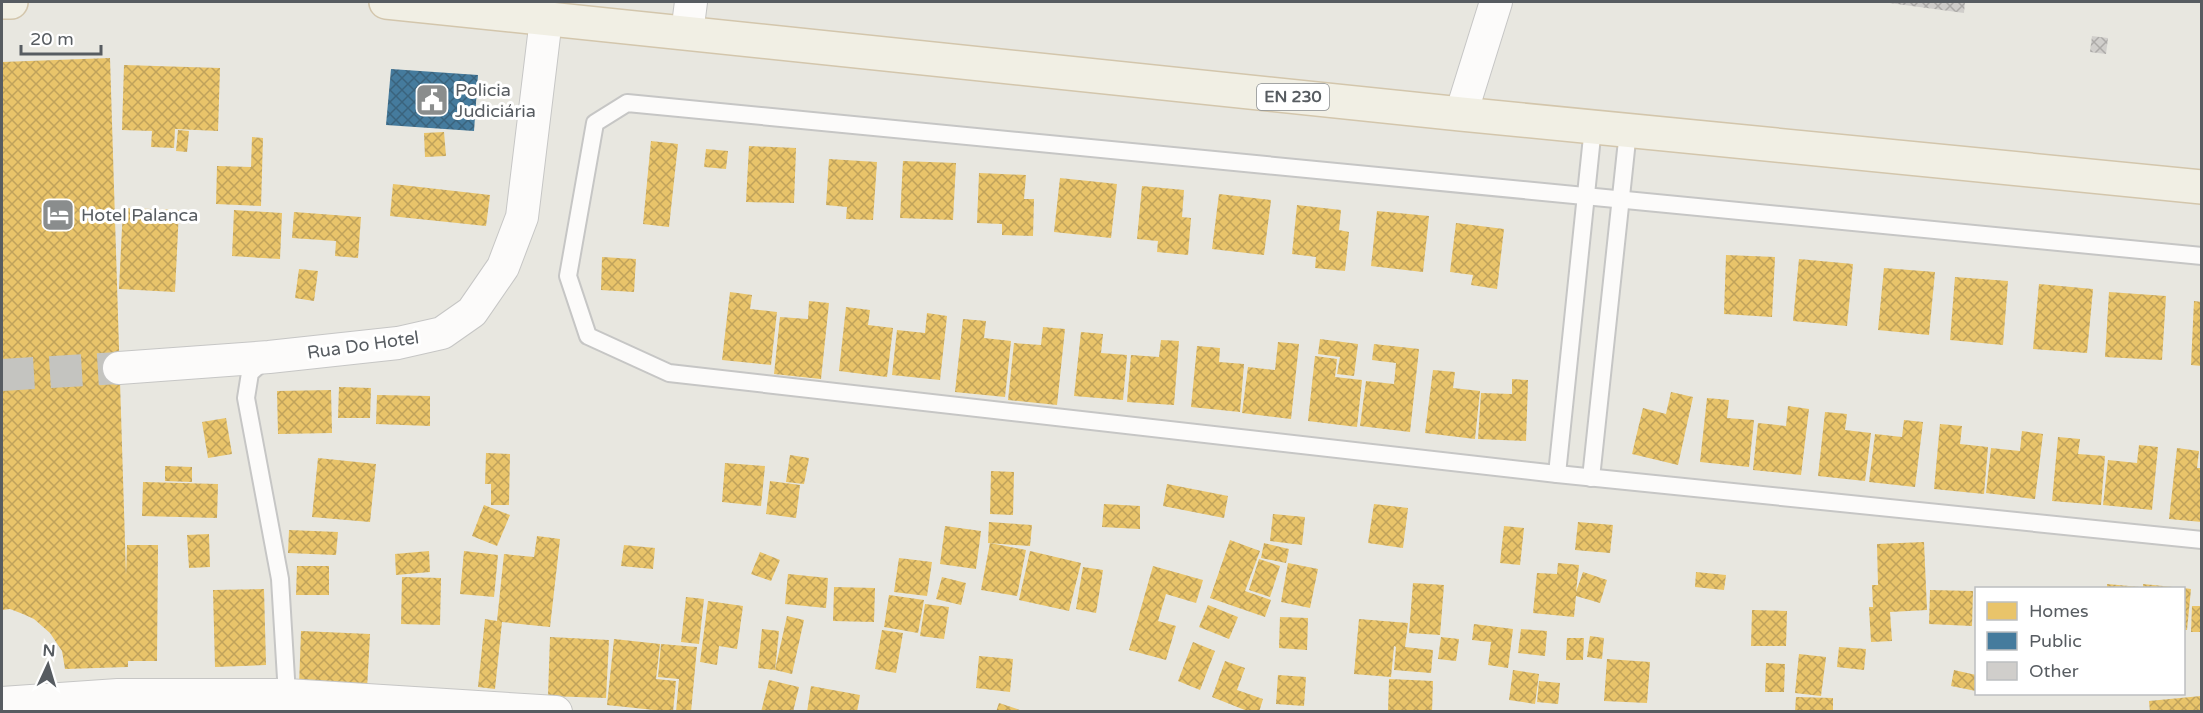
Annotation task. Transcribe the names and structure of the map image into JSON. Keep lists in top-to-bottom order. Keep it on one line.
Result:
{"streets":{"main road":["EN 230"],"street":["Rua Do Hotel"]},"crossings":[["EN 230","Rua Do Hotel"]],"places":{"public building":["Policia Judiciária"],"hotel":["Hotel Palanca"]},"legend":["Homes","Public","Other"],"scale_bar":"20 m","north":"top"}
